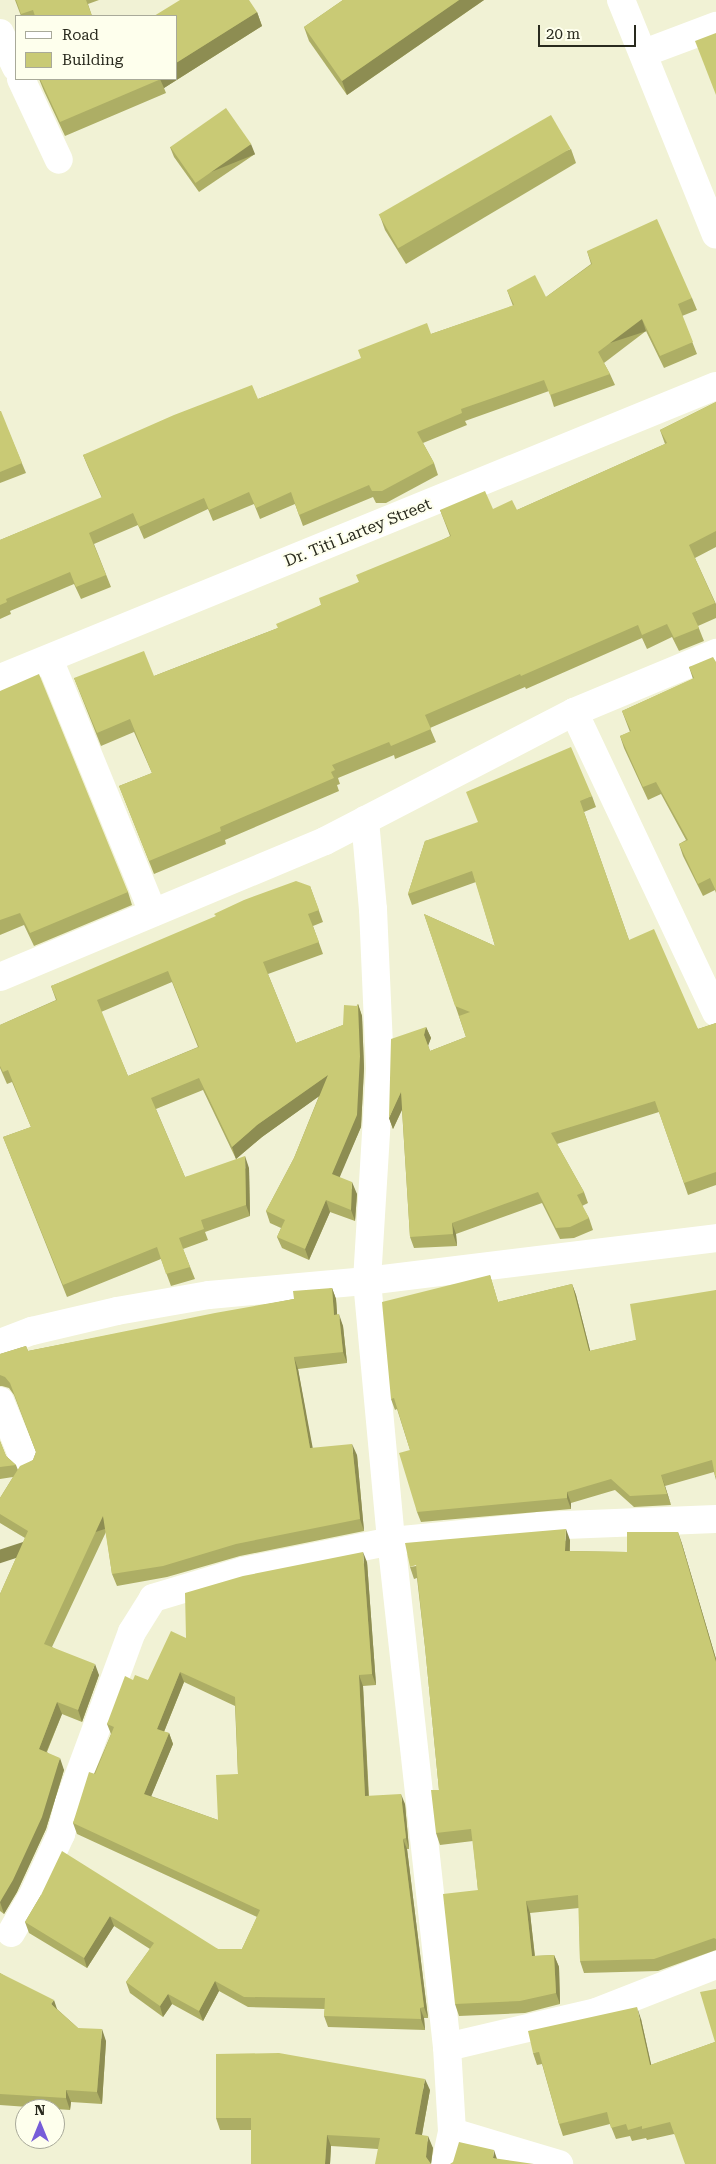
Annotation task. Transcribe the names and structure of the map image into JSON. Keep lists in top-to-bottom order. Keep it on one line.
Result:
{"streets":{"street":["Dr. Titi Lartey Street"]},"legend":["Road","Building"],"scale_bar":"20 m","north":"top"}
